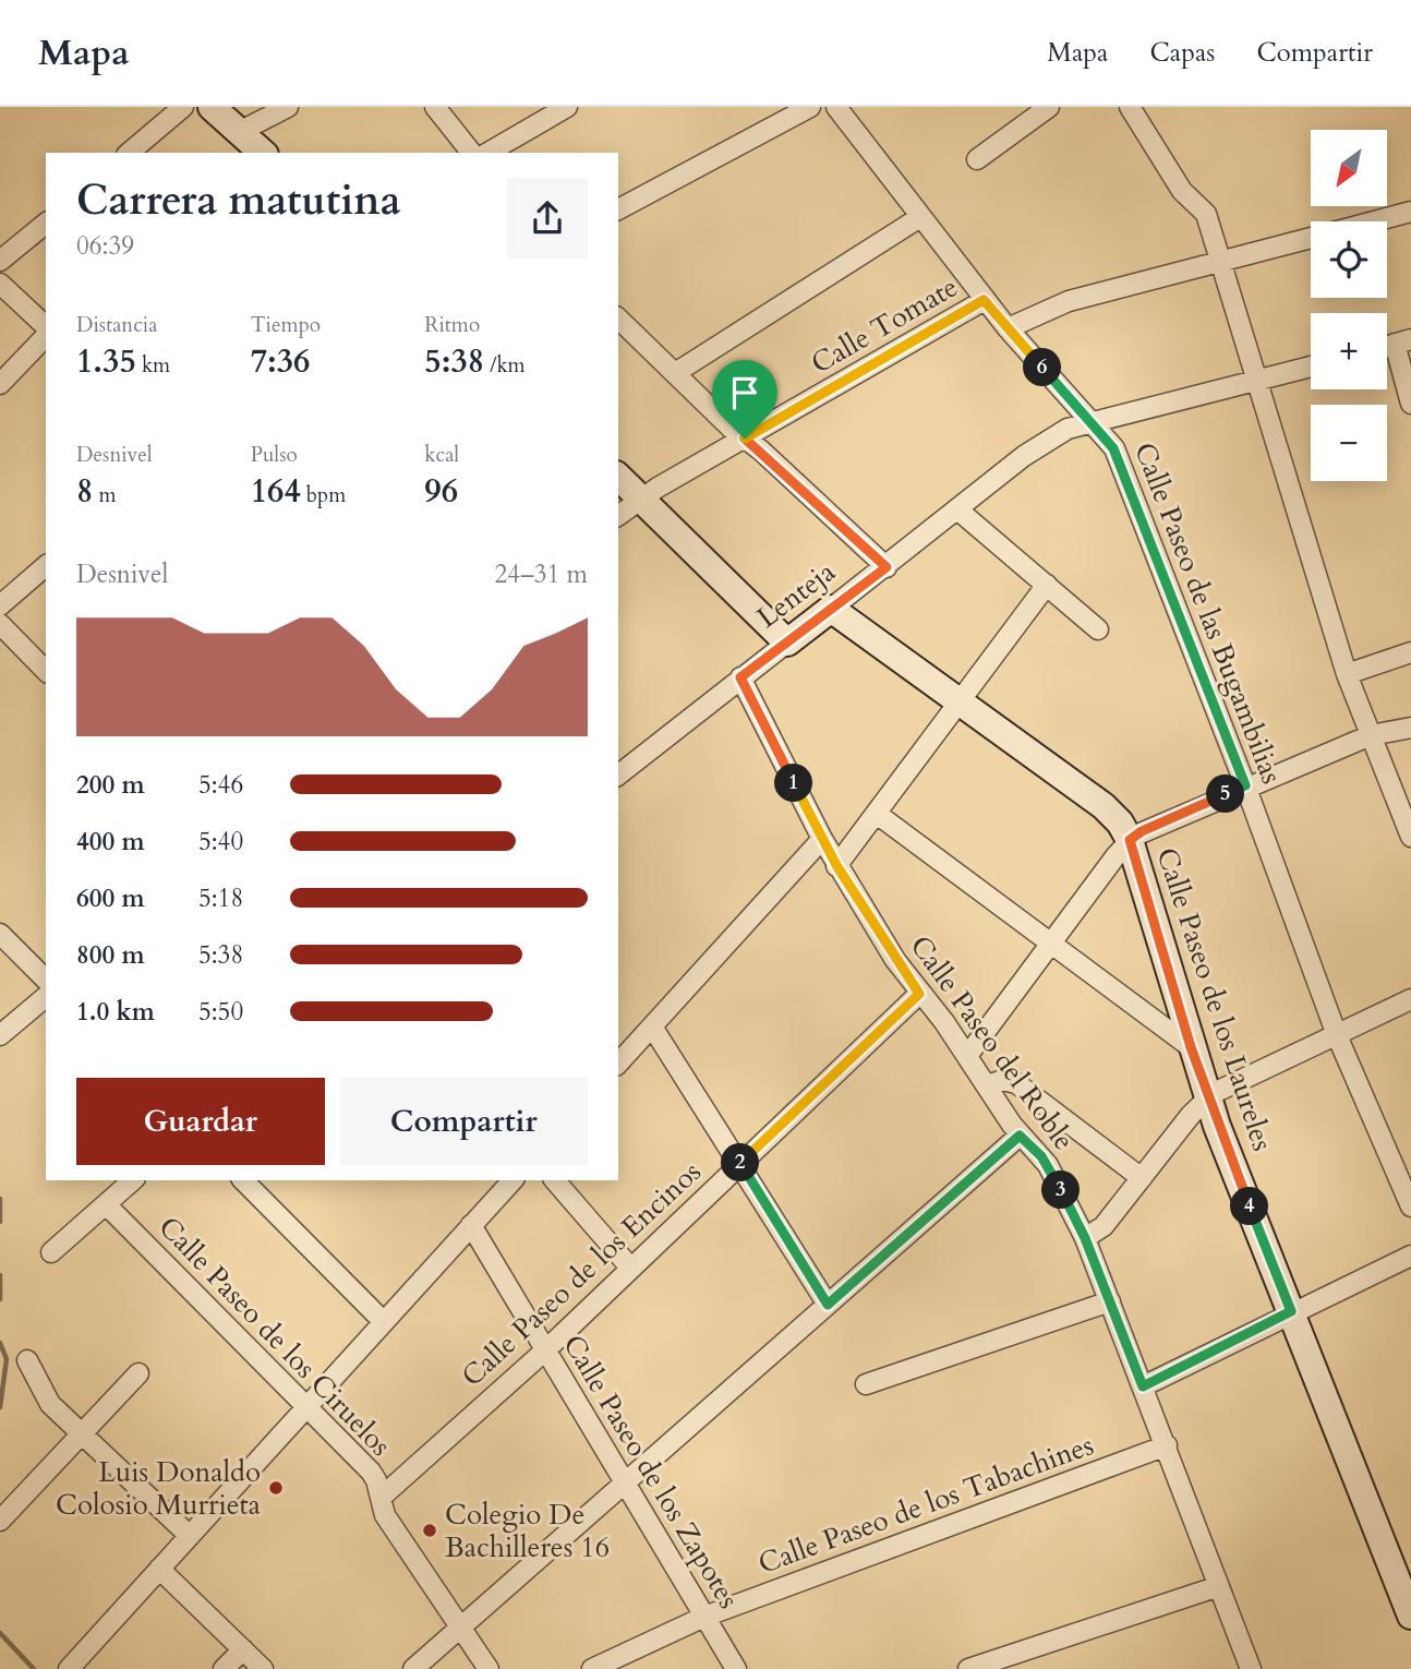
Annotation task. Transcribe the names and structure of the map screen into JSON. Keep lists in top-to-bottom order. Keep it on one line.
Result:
{"streets":{"street":["Calle Tomate","Lenteja","Calle Paseo de las Bugambilias","Calle Paseo de los Laureles","Calle Paseo del Roble","Calle Paseo de los Encinos","Calle Paseo de los Ciruelos","Calle Paseo de los Zapotes","Calle Paseo de los Tabachines"]},"crossings":[["Calle Tomate","Calle Paseo de las Bugambilias"],["Lenteja","Calle Paseo de las Bugambilias"],["Lenteja","Calle Paseo de los Laureles"],["Lenteja","Calle Paseo del Roble"],["Calle Paseo del Roble","Calle Paseo de los Encinos"],["Calle Paseo del Roble","Calle Paseo de los Tabachines"],["Calle Paseo de los Encinos","Calle Paseo de los Ciruelos"],["Calle Paseo de los Encinos","Calle Paseo de los Zapotes"],["Calle Paseo de los Zapotes","Calle Paseo de los Tabachines"]],"places":["Luis Donaldo Colosio Murrieta","Colegio De Bachilleres 16"],"north":"bottom left","page":{"header":"Mapa","nav":["Mapa","Capas","Compartir"],"map_buttons":["+","−"],"heading":["Carrera matutina","06:39"],"stats":[["Distancia","1.35 km"],["Tiempo","7:36"],["Ritmo","5:38 /km"],["Desnivel","8 m"],["Pulso","164 bpm"],["kcal","96"]],"pins":["6","1","5","2","3","4"],"chart":["Desnivel","24–31 m"],"list":[{"name":"200 m","note":"5:46"},{"name":"400 m","note":"5:40"},{"name":"600 m","note":"5:18"},{"name":"800 m","note":"5:38"},{"name":"1.0 km","note":"5:50"}],"buttons":["Guardar","Compartir"]}}
